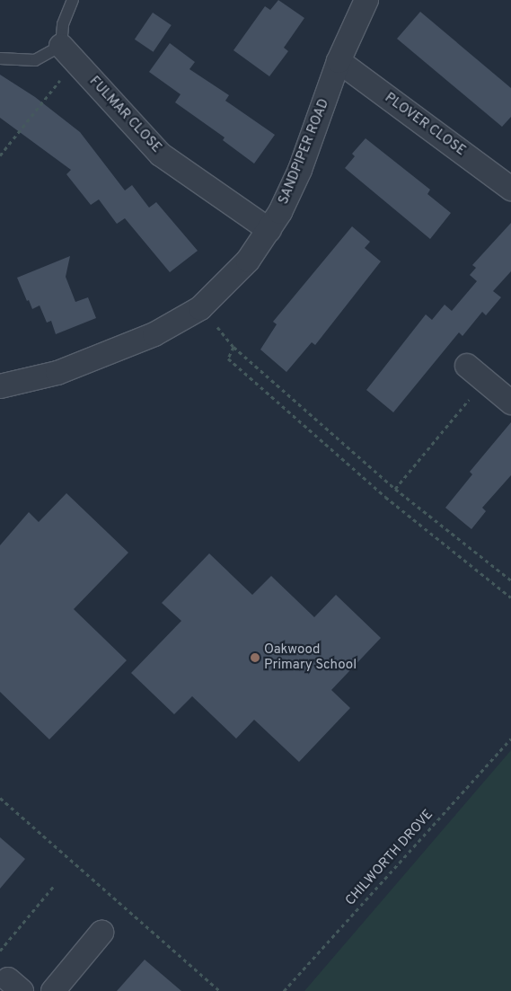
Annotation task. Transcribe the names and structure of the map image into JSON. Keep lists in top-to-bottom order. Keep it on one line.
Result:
{"streets":{"street":["FULMAR CLOSE","PLOVER CLOSE","SANDPIPER ROAD"],"path":["CHILWORTH DROVE"]},"crossings":[["FULMAR CLOSE","SANDPIPER ROAD"],["PLOVER CLOSE","SANDPIPER ROAD"]],"places":["Oakwood Primary School"]}
